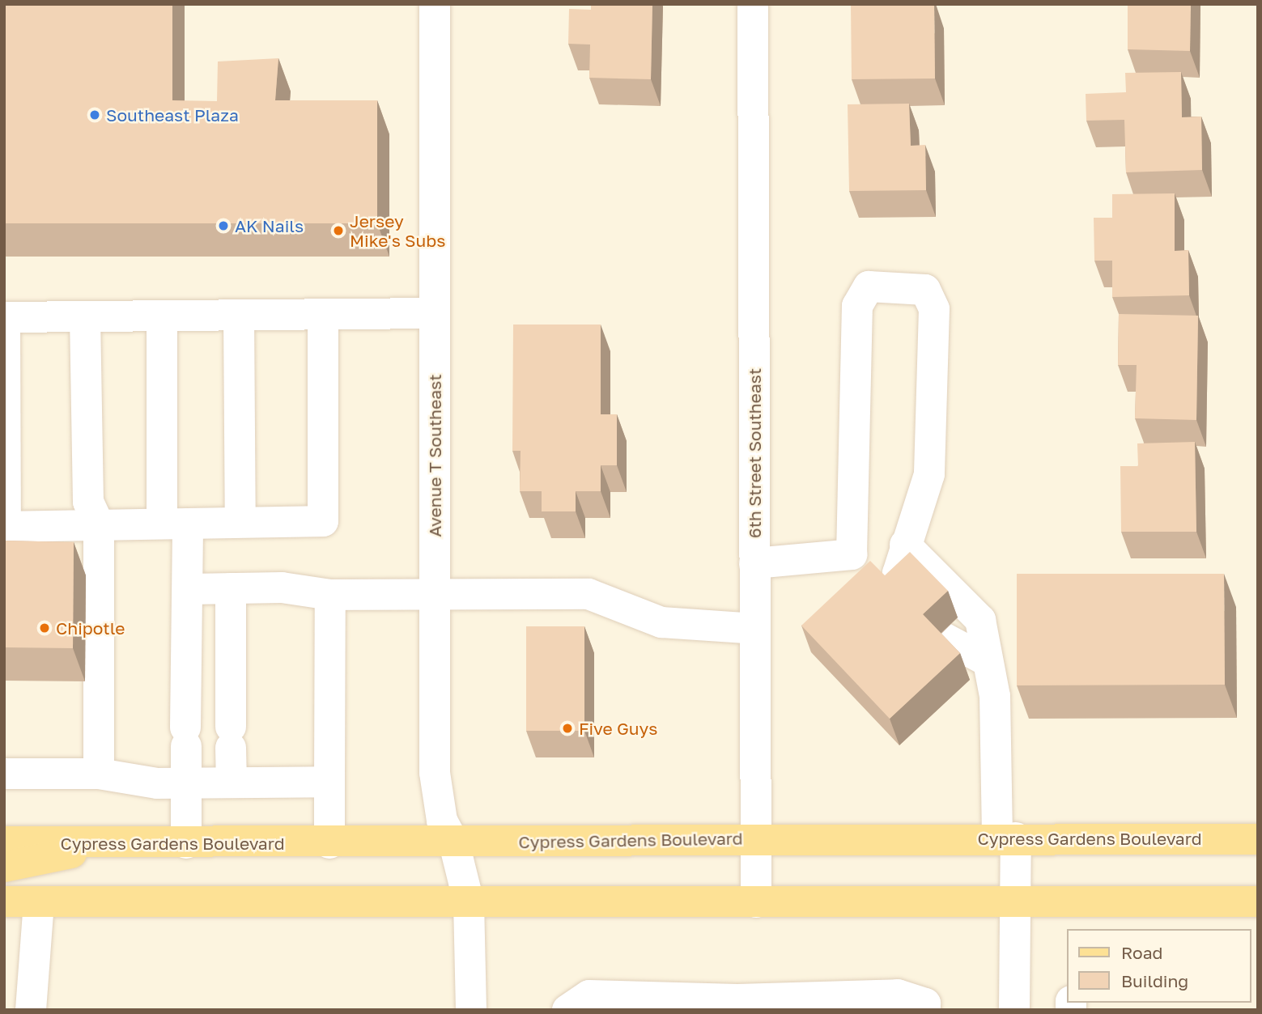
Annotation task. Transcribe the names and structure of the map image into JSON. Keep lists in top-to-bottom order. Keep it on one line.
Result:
{"streets":{"main road":["Cypress Gardens Boulevard"],"street":["6th Street Southeast","Avenue T Southeast"]},"crossings":[["6th Street Southeast","Cypress Gardens Boulevard"],["Avenue T Southeast","Cypress Gardens Boulevard"]],"places":["Southeast Plaza","AK Nails","Jersey Mike's Subs","Chipotle","Five Guys"],"legend":["Road","Building"]}
